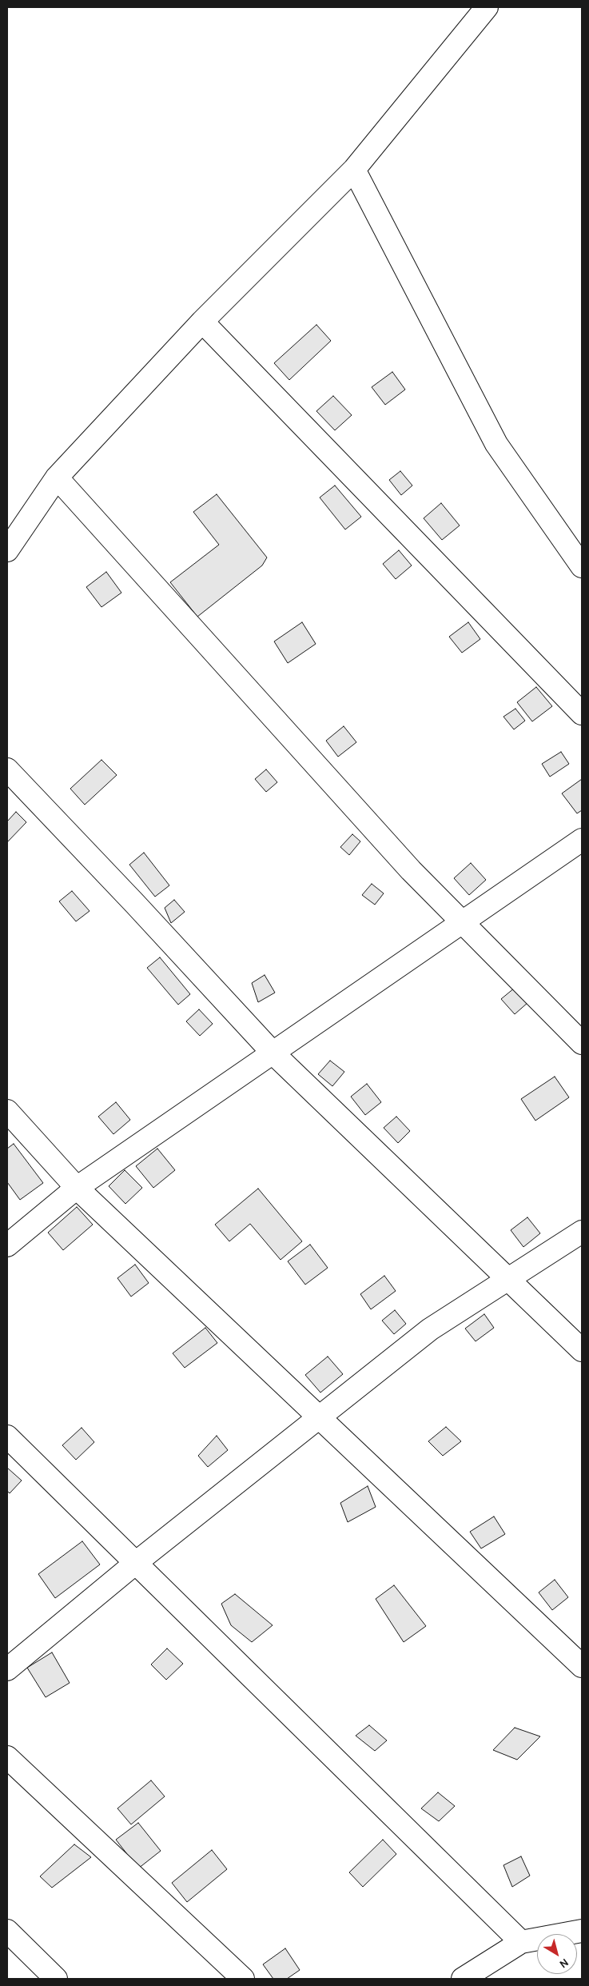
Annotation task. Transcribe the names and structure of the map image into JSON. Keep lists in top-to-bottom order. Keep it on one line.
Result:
{"north":"bottom right"}
